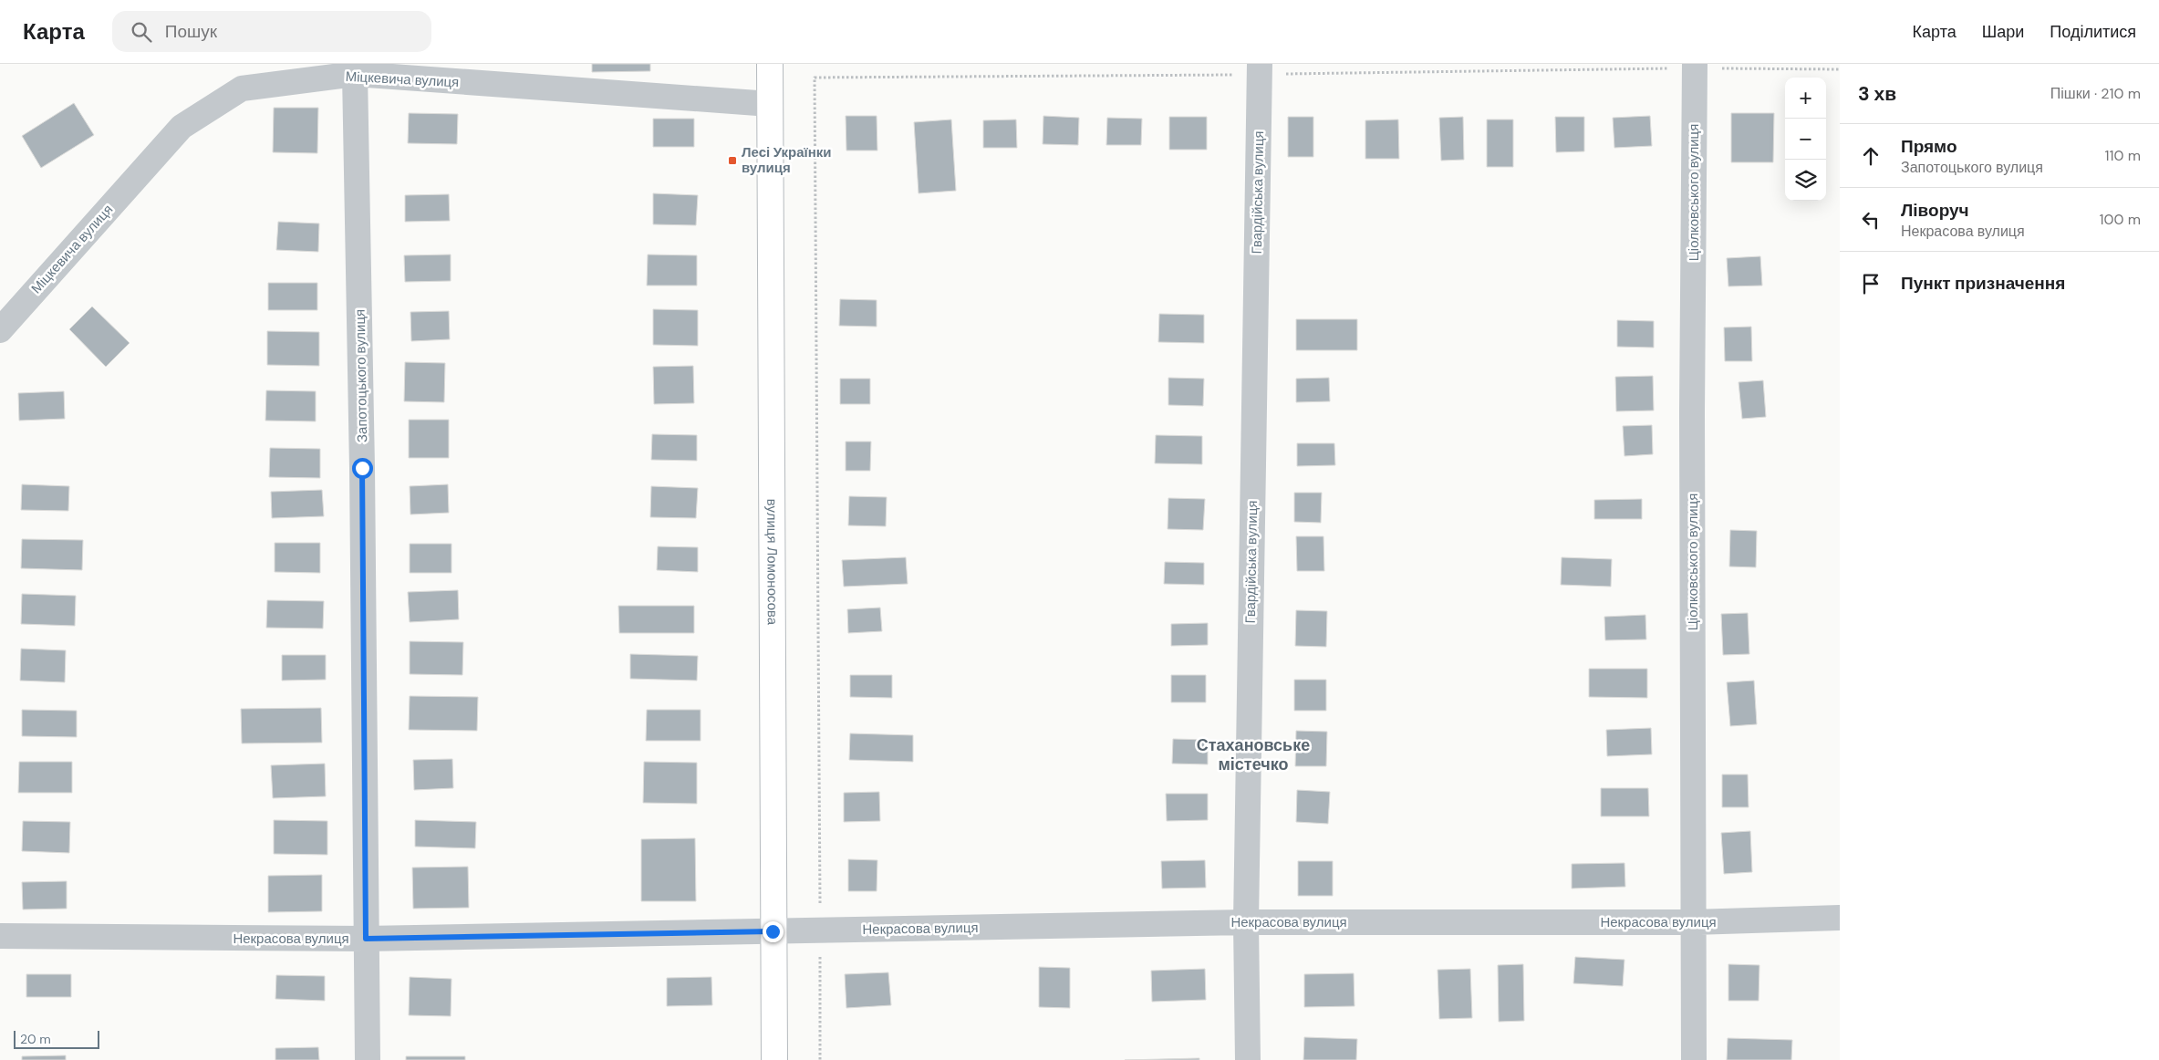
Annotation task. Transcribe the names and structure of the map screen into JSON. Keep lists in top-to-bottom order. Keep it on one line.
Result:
{"streets":{"main road":["вулиця Ломоносова"],"street":["Міцкевича вулиця","Гвардійська вулиця","Ціолковського вулиця","Запотоцького вулиця","Некрасова вулиця"]},"crossings":[["Міцкевича вулиця","Запотоцького вулиця"],["Міцкевича вулиця","вулиця Ломоносова"],["Гвардійська вулиця","Некрасова вулиця"],["Ціолковського вулиця","Некрасова вулиця"],["Запотоцького вулиця","Некрасова вулиця"],["вулиця Ломоносова","Некрасова вулиця"]],"districts":["Стахановське містечко"],"places":{"transit":["Лесі Українки вулиця"]},"scale_bar":"20 m","page":{"header":"Карта","search":"Пошук","nav":["Карта","Шари","Поділитися"],"heading":["3 хв","Пішки · 210 m"],"map_buttons":["+","−"],"list":[["Прямо","Запотоцького вулиця","110 m"],["Ліворуч","Некрасова вулиця","100 m"],"Пункт призначення"],"scale":"20 m"}}
